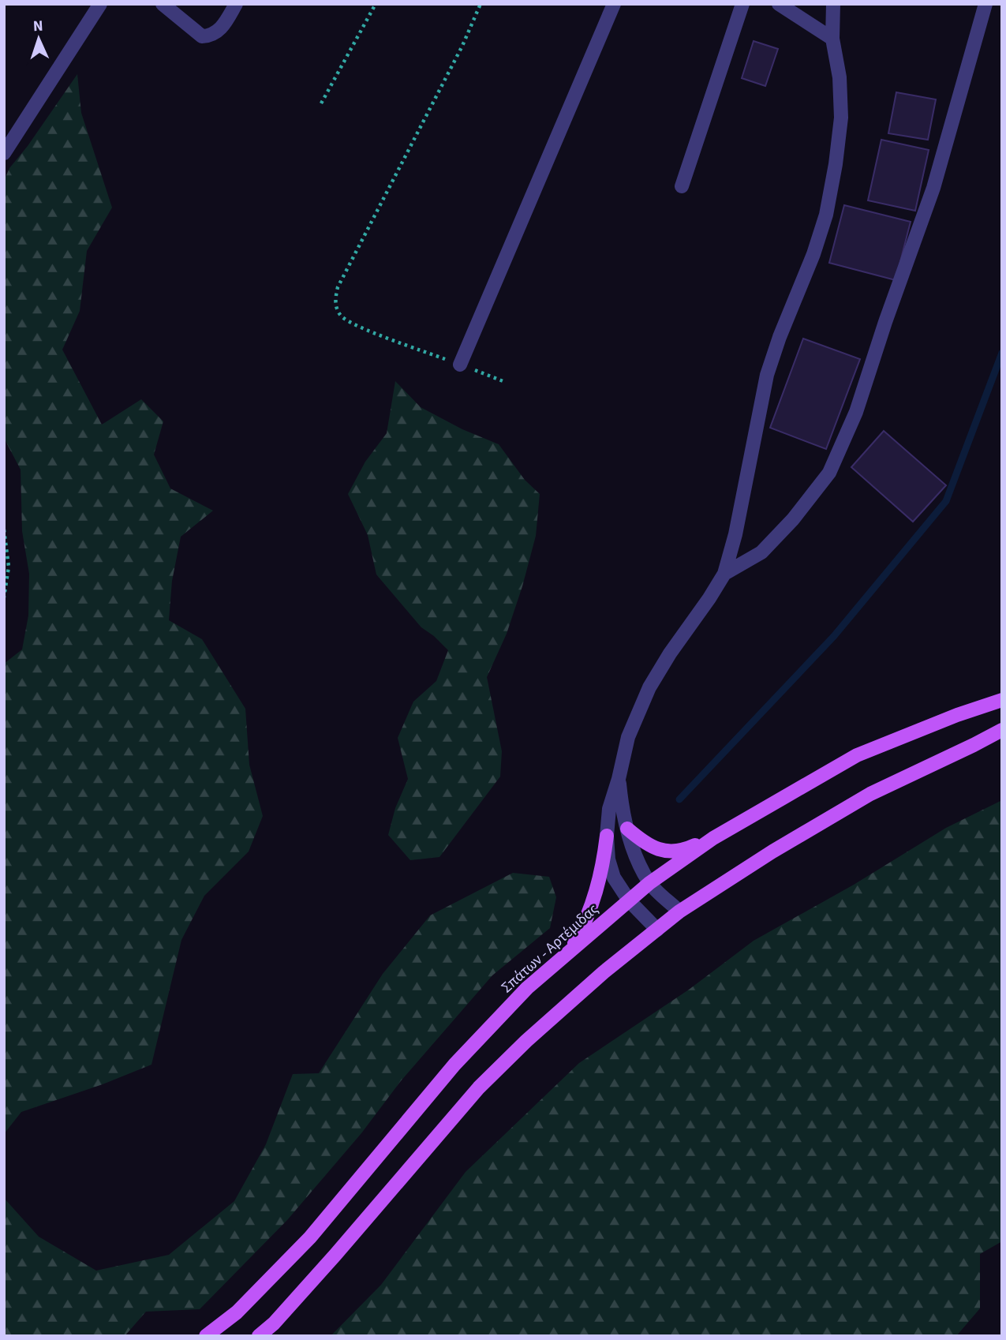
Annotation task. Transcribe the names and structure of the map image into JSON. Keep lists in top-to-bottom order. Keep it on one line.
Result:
{"streets":{"main road":["Σπάτων - Αρτέμιδας"]},"north":"top"}
